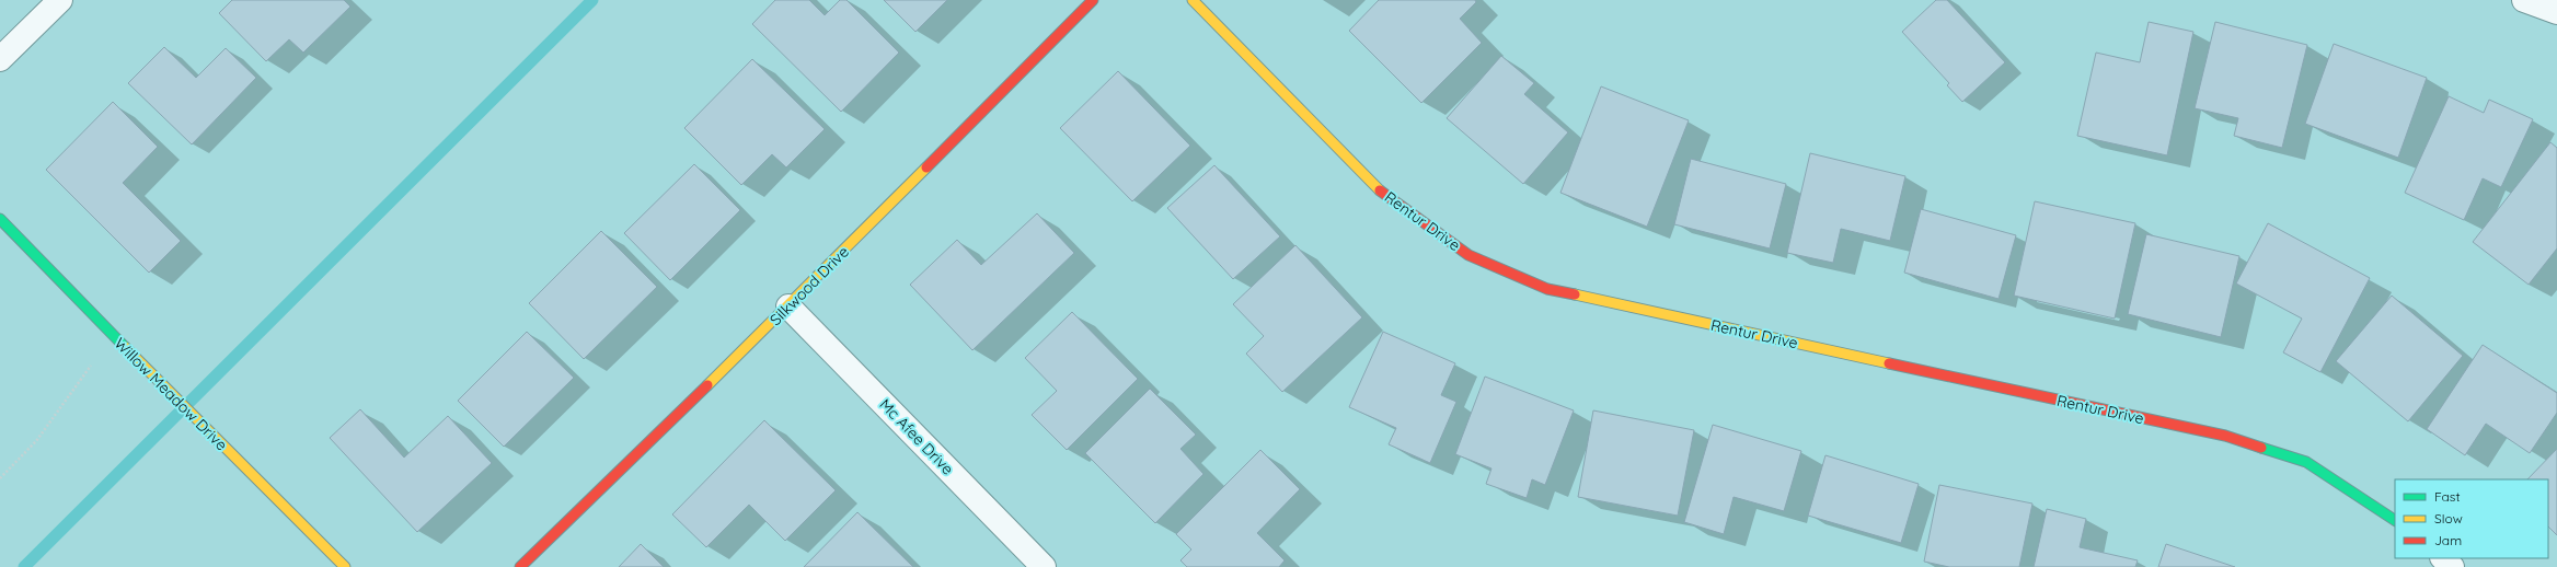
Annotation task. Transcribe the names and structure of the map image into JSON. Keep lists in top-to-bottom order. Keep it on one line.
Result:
{"streets":{"street":["Rentur Drive","Silkwood Drive","Willow Meadow Drive","Mc Afee Drive"]},"crossings":[["Silkwood Drive","Mc Afee Drive"]],"legend":["Fast","Slow","Jam"]}
